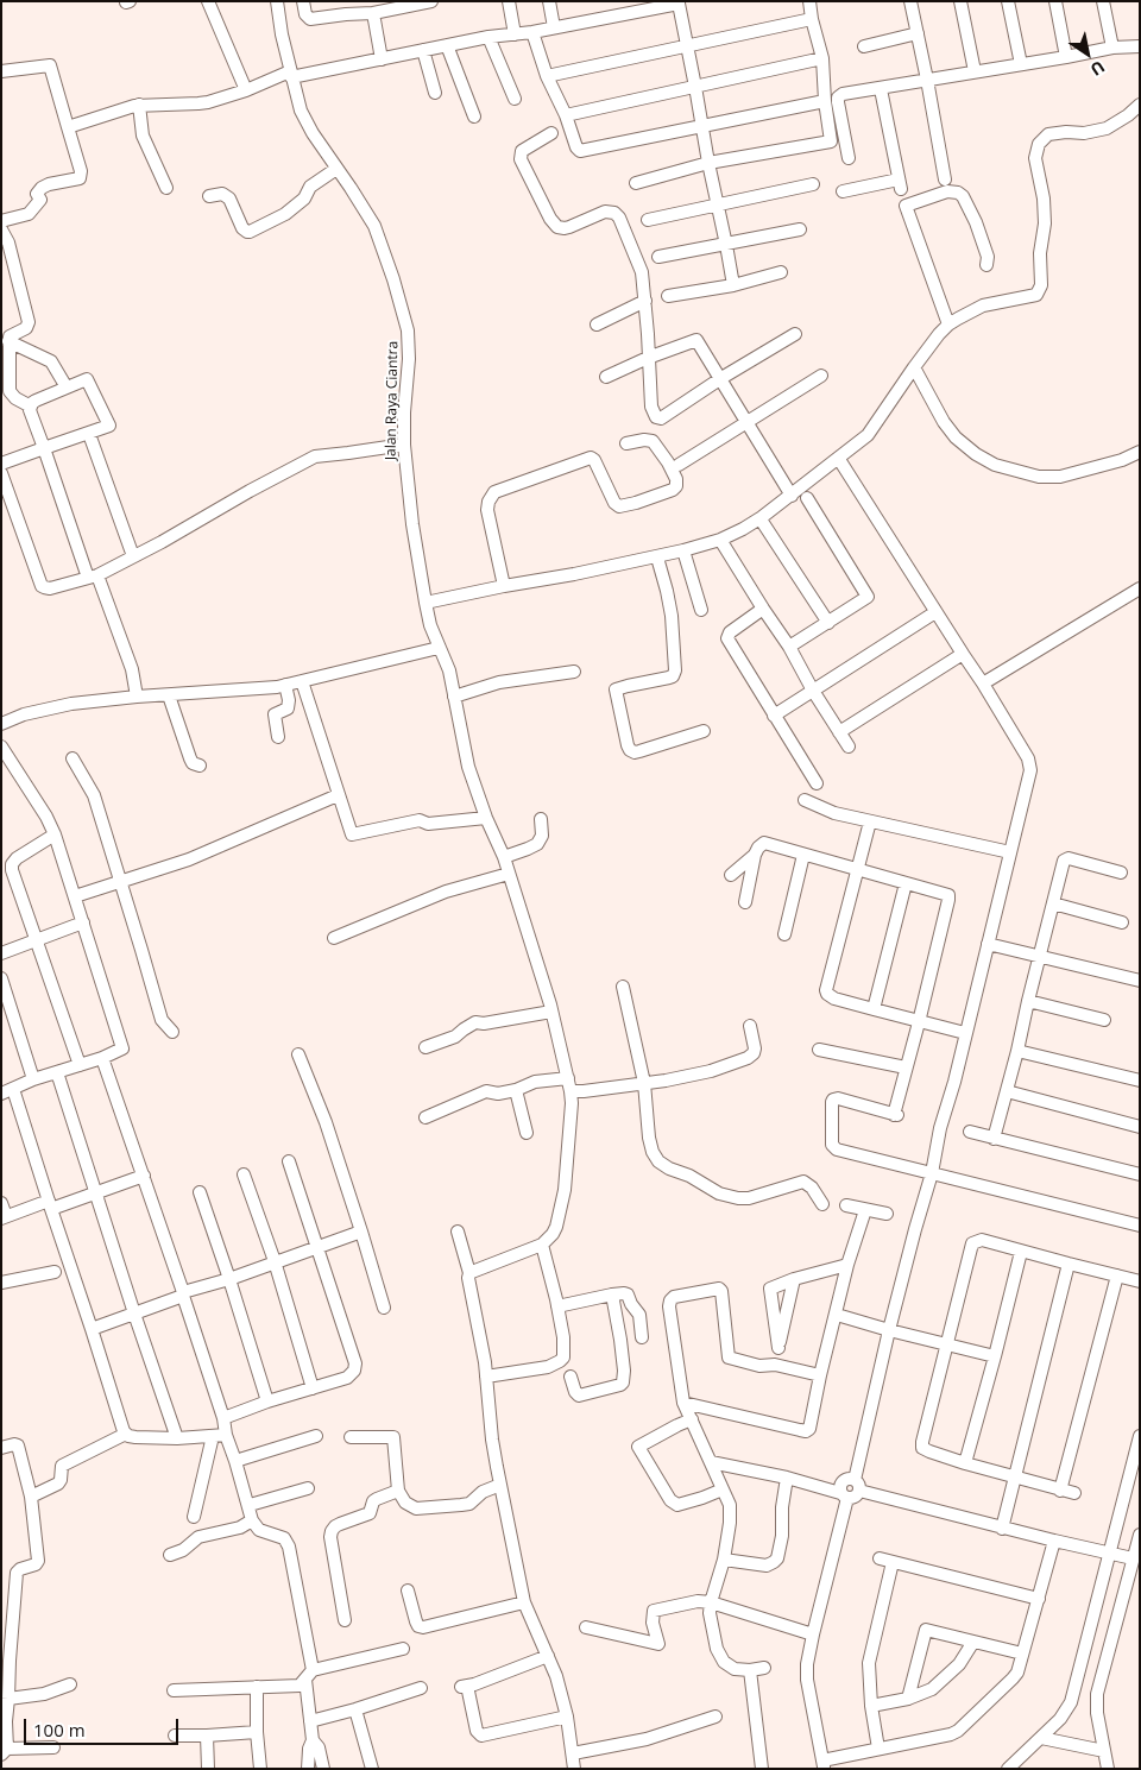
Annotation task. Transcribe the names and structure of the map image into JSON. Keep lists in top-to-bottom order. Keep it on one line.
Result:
{"streets":{"street":["Jalan Raya Ciantra"]},"scale_bar":"100 m","north":"bottom right"}
